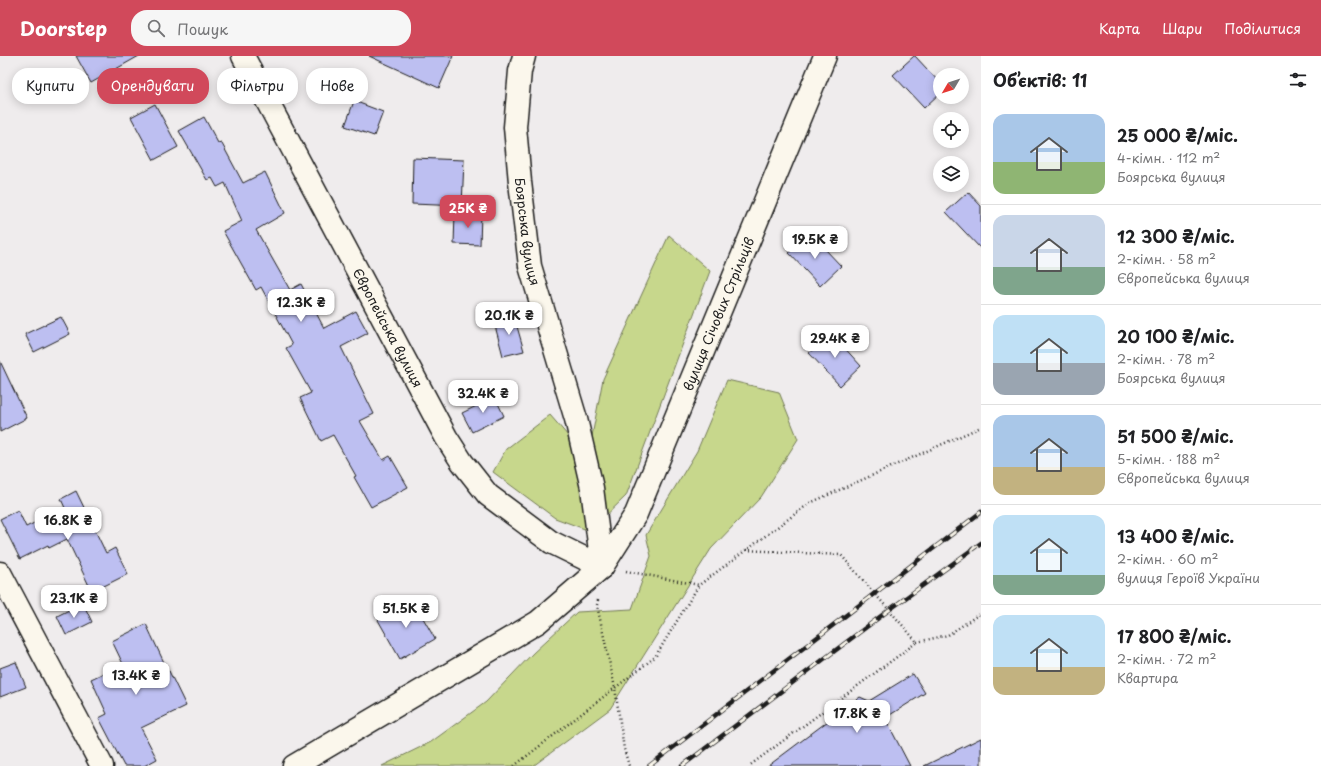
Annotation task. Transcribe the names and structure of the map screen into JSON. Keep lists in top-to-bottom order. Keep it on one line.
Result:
{"streets":{"street":["Боярська вулиця","вулиця Січових Стрільців","Європейська вулиця"]},"crossings":[["Боярська вулиця","вулиця Січових Стрільців"],["Боярська вулиця","Європейська вулиця"],["вулиця Січових Стрільців","Європейська вулиця"]],"north":"bottom left","page":{"header":"Doorstep","search":"Пошук","nav":["Карта","Шари","Поділитися"],"heading":"Об’єктів: 11","chip":["Купити","Орендувати","Фільтри","Нове"],"list":[{"name":"25 000 ₴/міс.","note":"4-кімн. · 112 m² · Боярська вулиця"},{"name":"12 300 ₴/міс.","note":"2-кімн. · 58 m² · Європейська вулиця"},{"name":"20 100 ₴/міс.","note":"2-кімн. · 78 m² · Боярська вулиця"},{"name":"51 500 ₴/міс.","note":"5-кімн. · 188 m² · Європейська вулиця"},{"name":"13 400 ₴/міс.","note":"2-кімн. · 60 m² · вулиця Героїв України"},{"name":"17 800 ₴/міс.","note":"2-кімн. · 72 m² · Квартира"}],"price":["25K ₴","19.5K ₴","12.3K ₴","20.1K ₴","29.4K ₴","32.4K ₴","16.8K ₴","23.1K ₴","51.5K ₴","13.4K ₴","17.8K ₴"]}}
